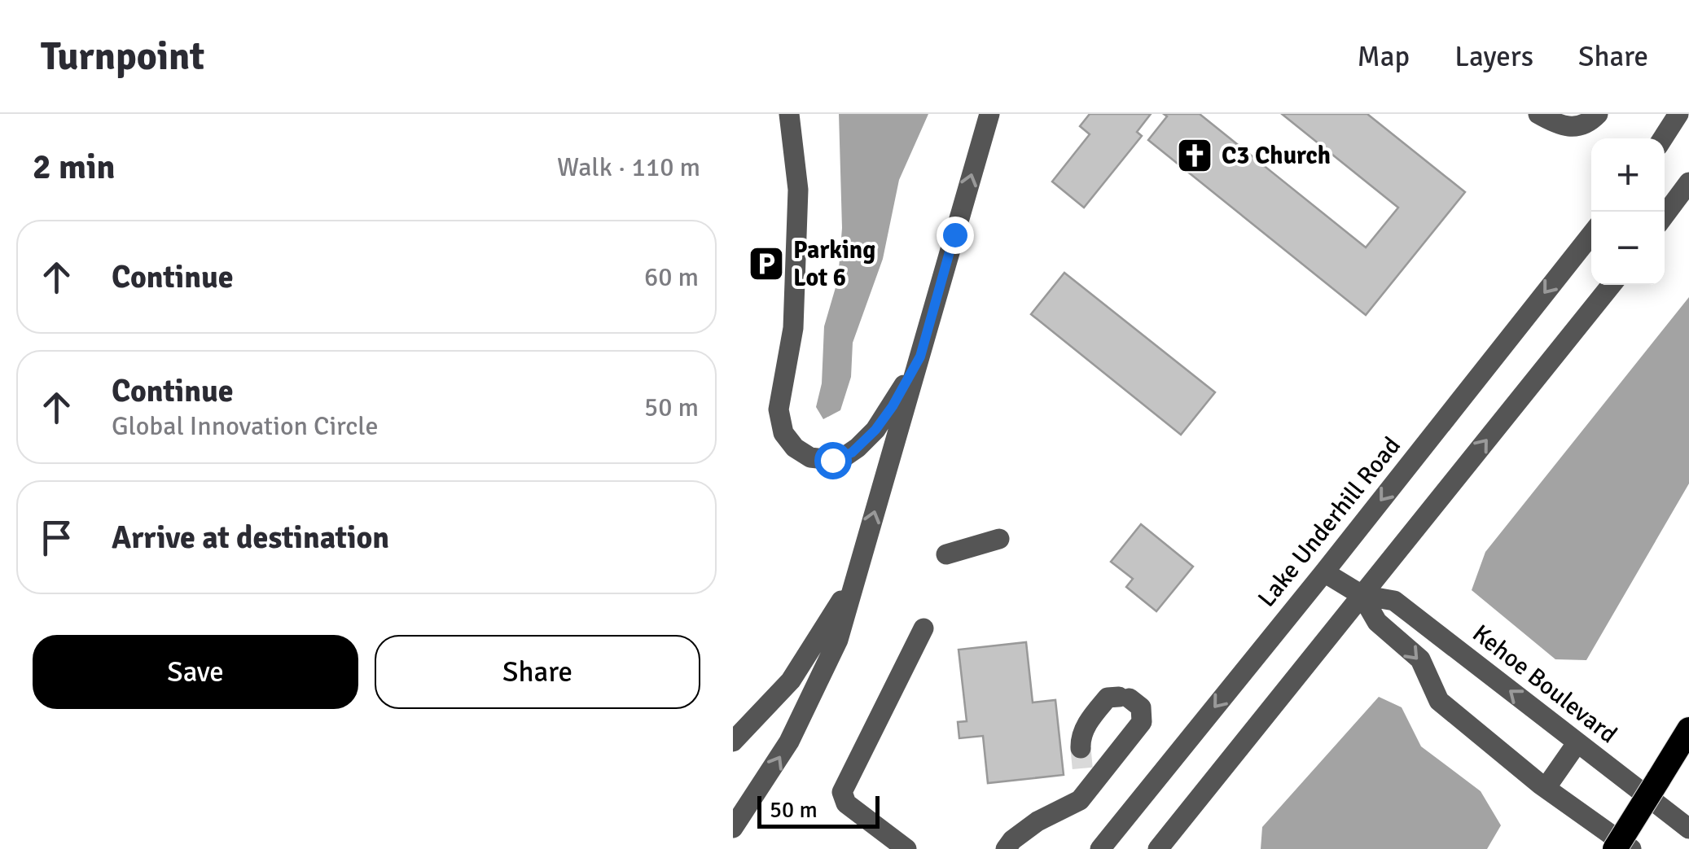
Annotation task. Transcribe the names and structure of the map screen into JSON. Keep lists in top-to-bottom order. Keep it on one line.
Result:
{"streets":{"street":["Lake Underhill Road","Kehoe Boulevard"]},"crossings":[["Lake Underhill Road","Kehoe Boulevard"]],"places":{"church":["C3 Church"],"parking":["Parking Lot 6"]},"scale_bar":"50 m","page":{"header":"Turnpoint","nav":["Map","Layers","Share"],"heading":["2 min","Walk · 110 m"],"map_buttons":["+","−"],"list":[["Continue","60 m"],["Continue","Global Innovation Circle","50 m"],"Arrive at destination"],"buttons":["Save","Share"],"scale":"50 m"}}
